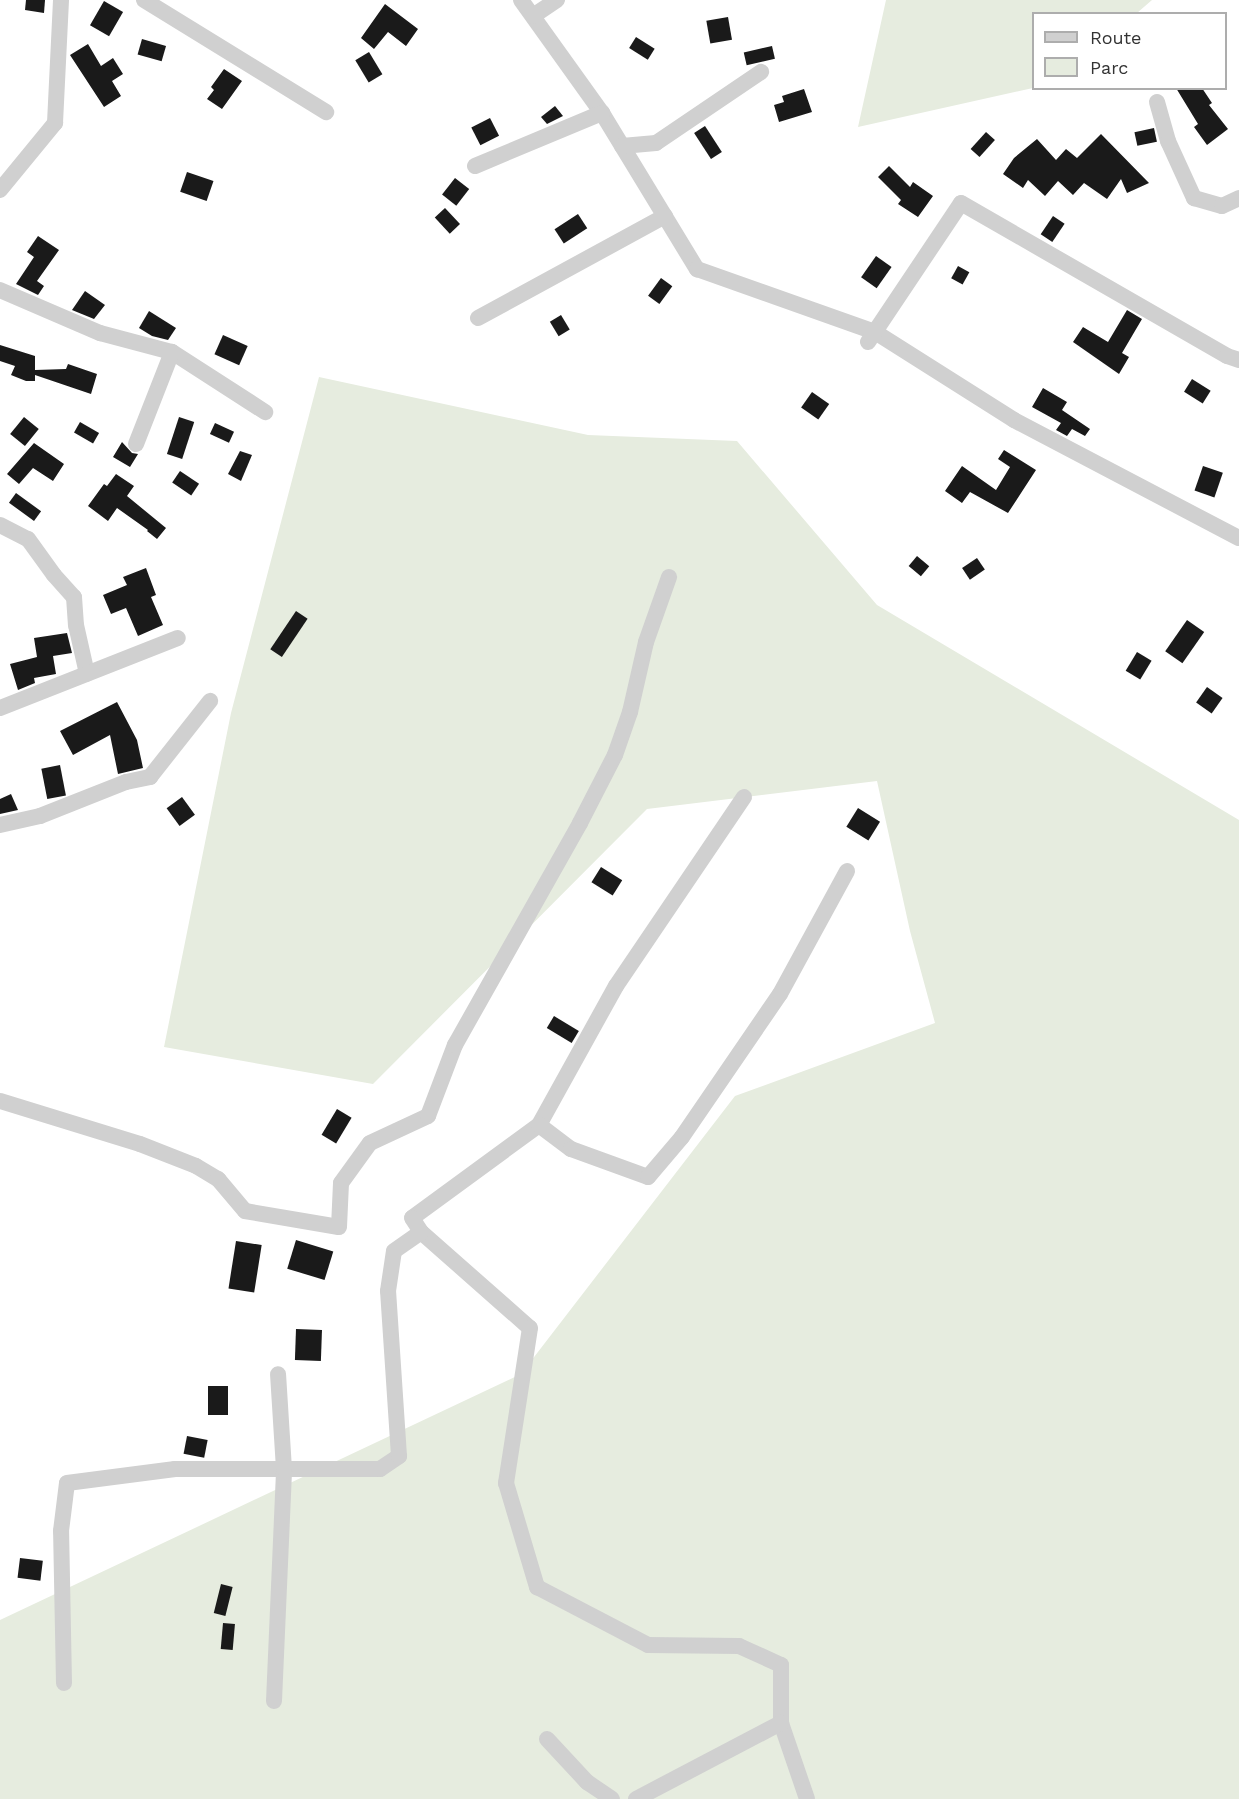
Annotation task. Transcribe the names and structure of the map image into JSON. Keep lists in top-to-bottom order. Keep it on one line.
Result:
{"legend":["Route","Parc"]}
